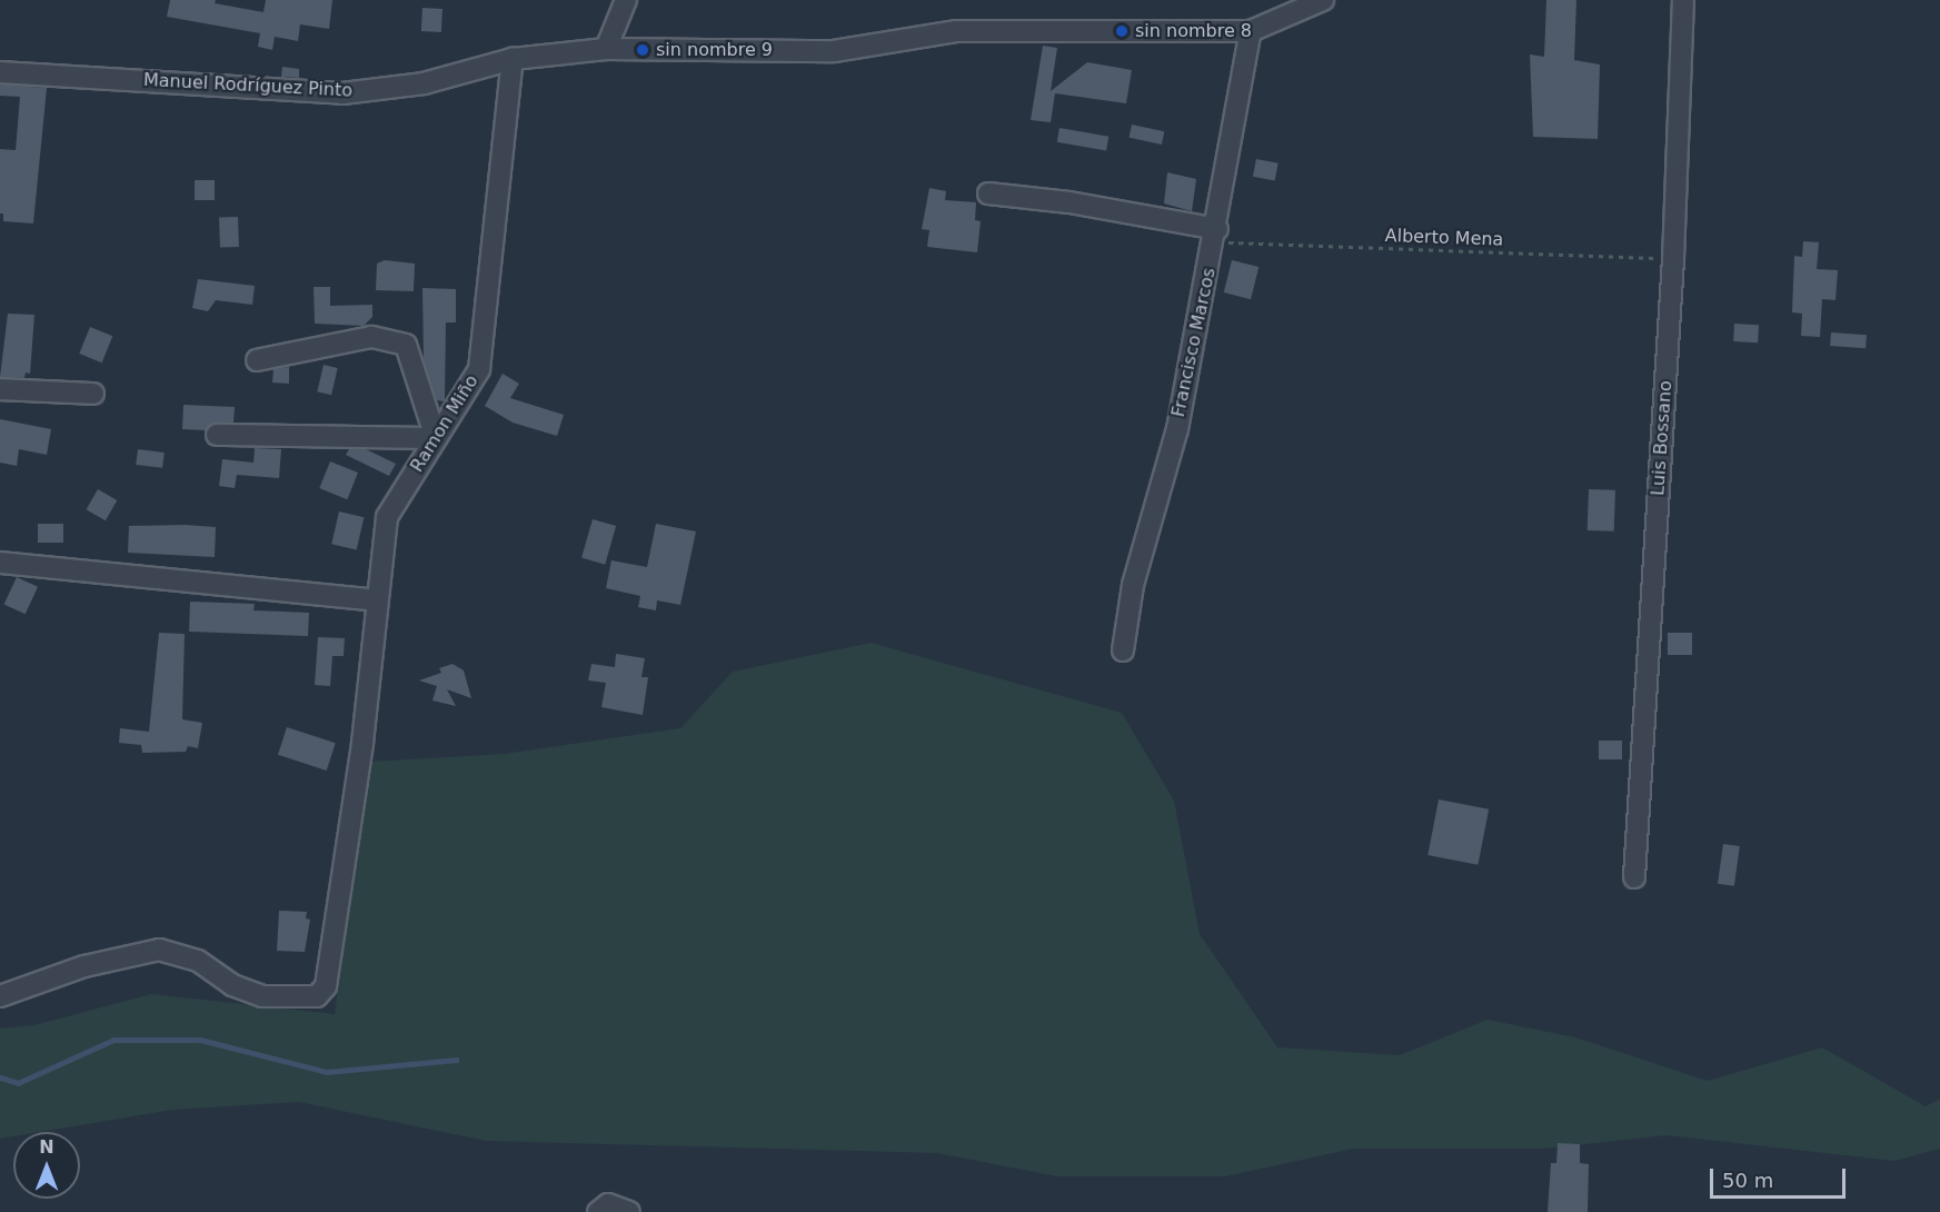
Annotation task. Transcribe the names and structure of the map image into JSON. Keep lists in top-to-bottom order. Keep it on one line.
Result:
{"streets":{"street":["Manuel Rodríguez Pinto","Francisco Marcos","Ramon Miño","Luis Bossano"],"path":["Alberto Mena"]},"crossings":[["Manuel Rodríguez Pinto","Francisco Marcos"],["Manuel Rodríguez Pinto","Ramon Miño"],["Alberto Mena","Francisco Marcos"],["Alberto Mena","Luis Bossano"]],"places":["sin nombre 8","sin nombre 9"],"scale_bar":"50 m","north":"top"}
